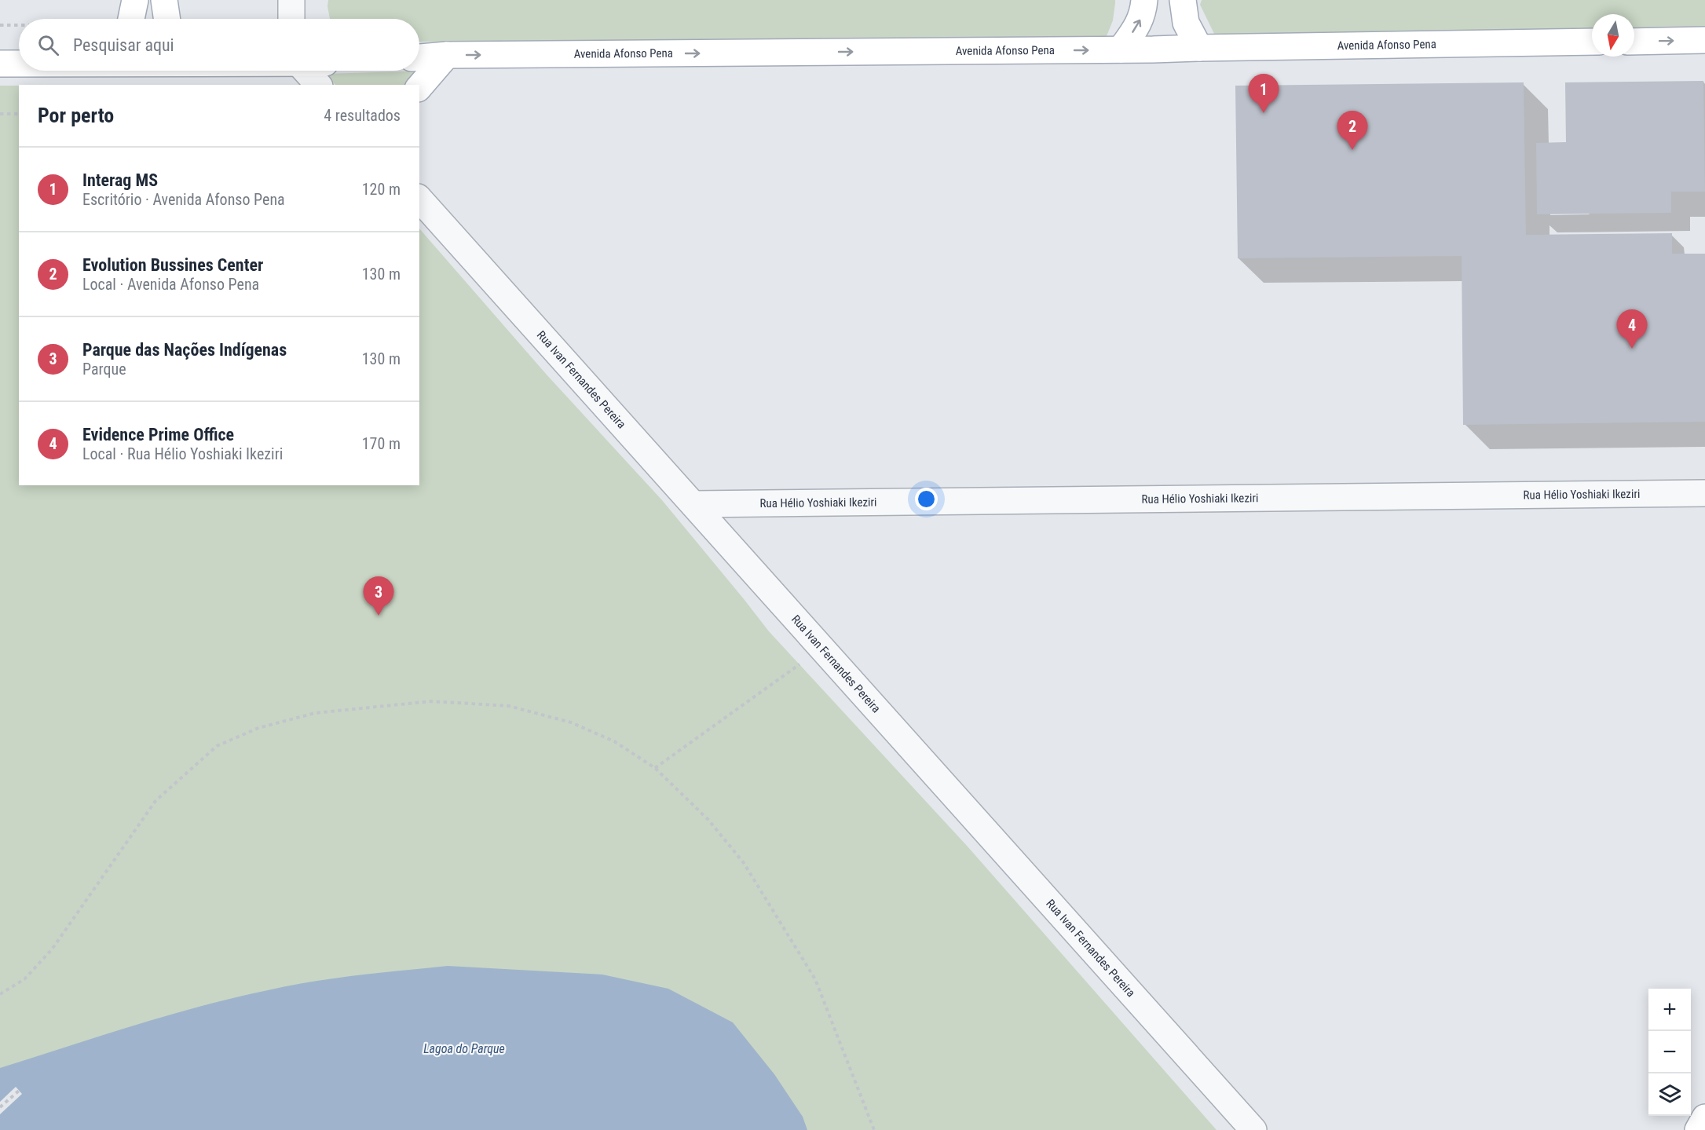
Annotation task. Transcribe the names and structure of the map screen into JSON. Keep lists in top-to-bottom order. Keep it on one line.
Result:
{"streets":{"main road":["Avenida Afonso Pena"],"street":["Rua Ivan Fernandes Pereira","Rua Hélio Yoshiaki Ikeziri"]},"crossings":[["Rua Ivan Fernandes Pereira","Rua Hélio Yoshiaki Ikeziri"]],"one_way":["Avenida Afonso Pena"],"water":["Lagoa do Parque"],"north":"bottom","page":{"search":"Pesquisar aqui","pins":["1","2","4","3"],"heading":["Por perto","4 resultados"],"list":[{"mark":"1","name":"Interag MS","note":"Escritório · Avenida Afonso Pena","value":"120 m"},{"mark":"2","name":"Evolution Bussines Center","note":"Local · Avenida Afonso Pena","value":"130 m"},{"mark":"3","name":"Parque das Nações Indígenas","note":"Parque","value":"130 m"},{"mark":"4","name":"Evidence Prime Office","note":"Local · Rua Hélio Yoshiaki Ikeziri","value":"170 m"}],"map_buttons":["+","−"]}}
